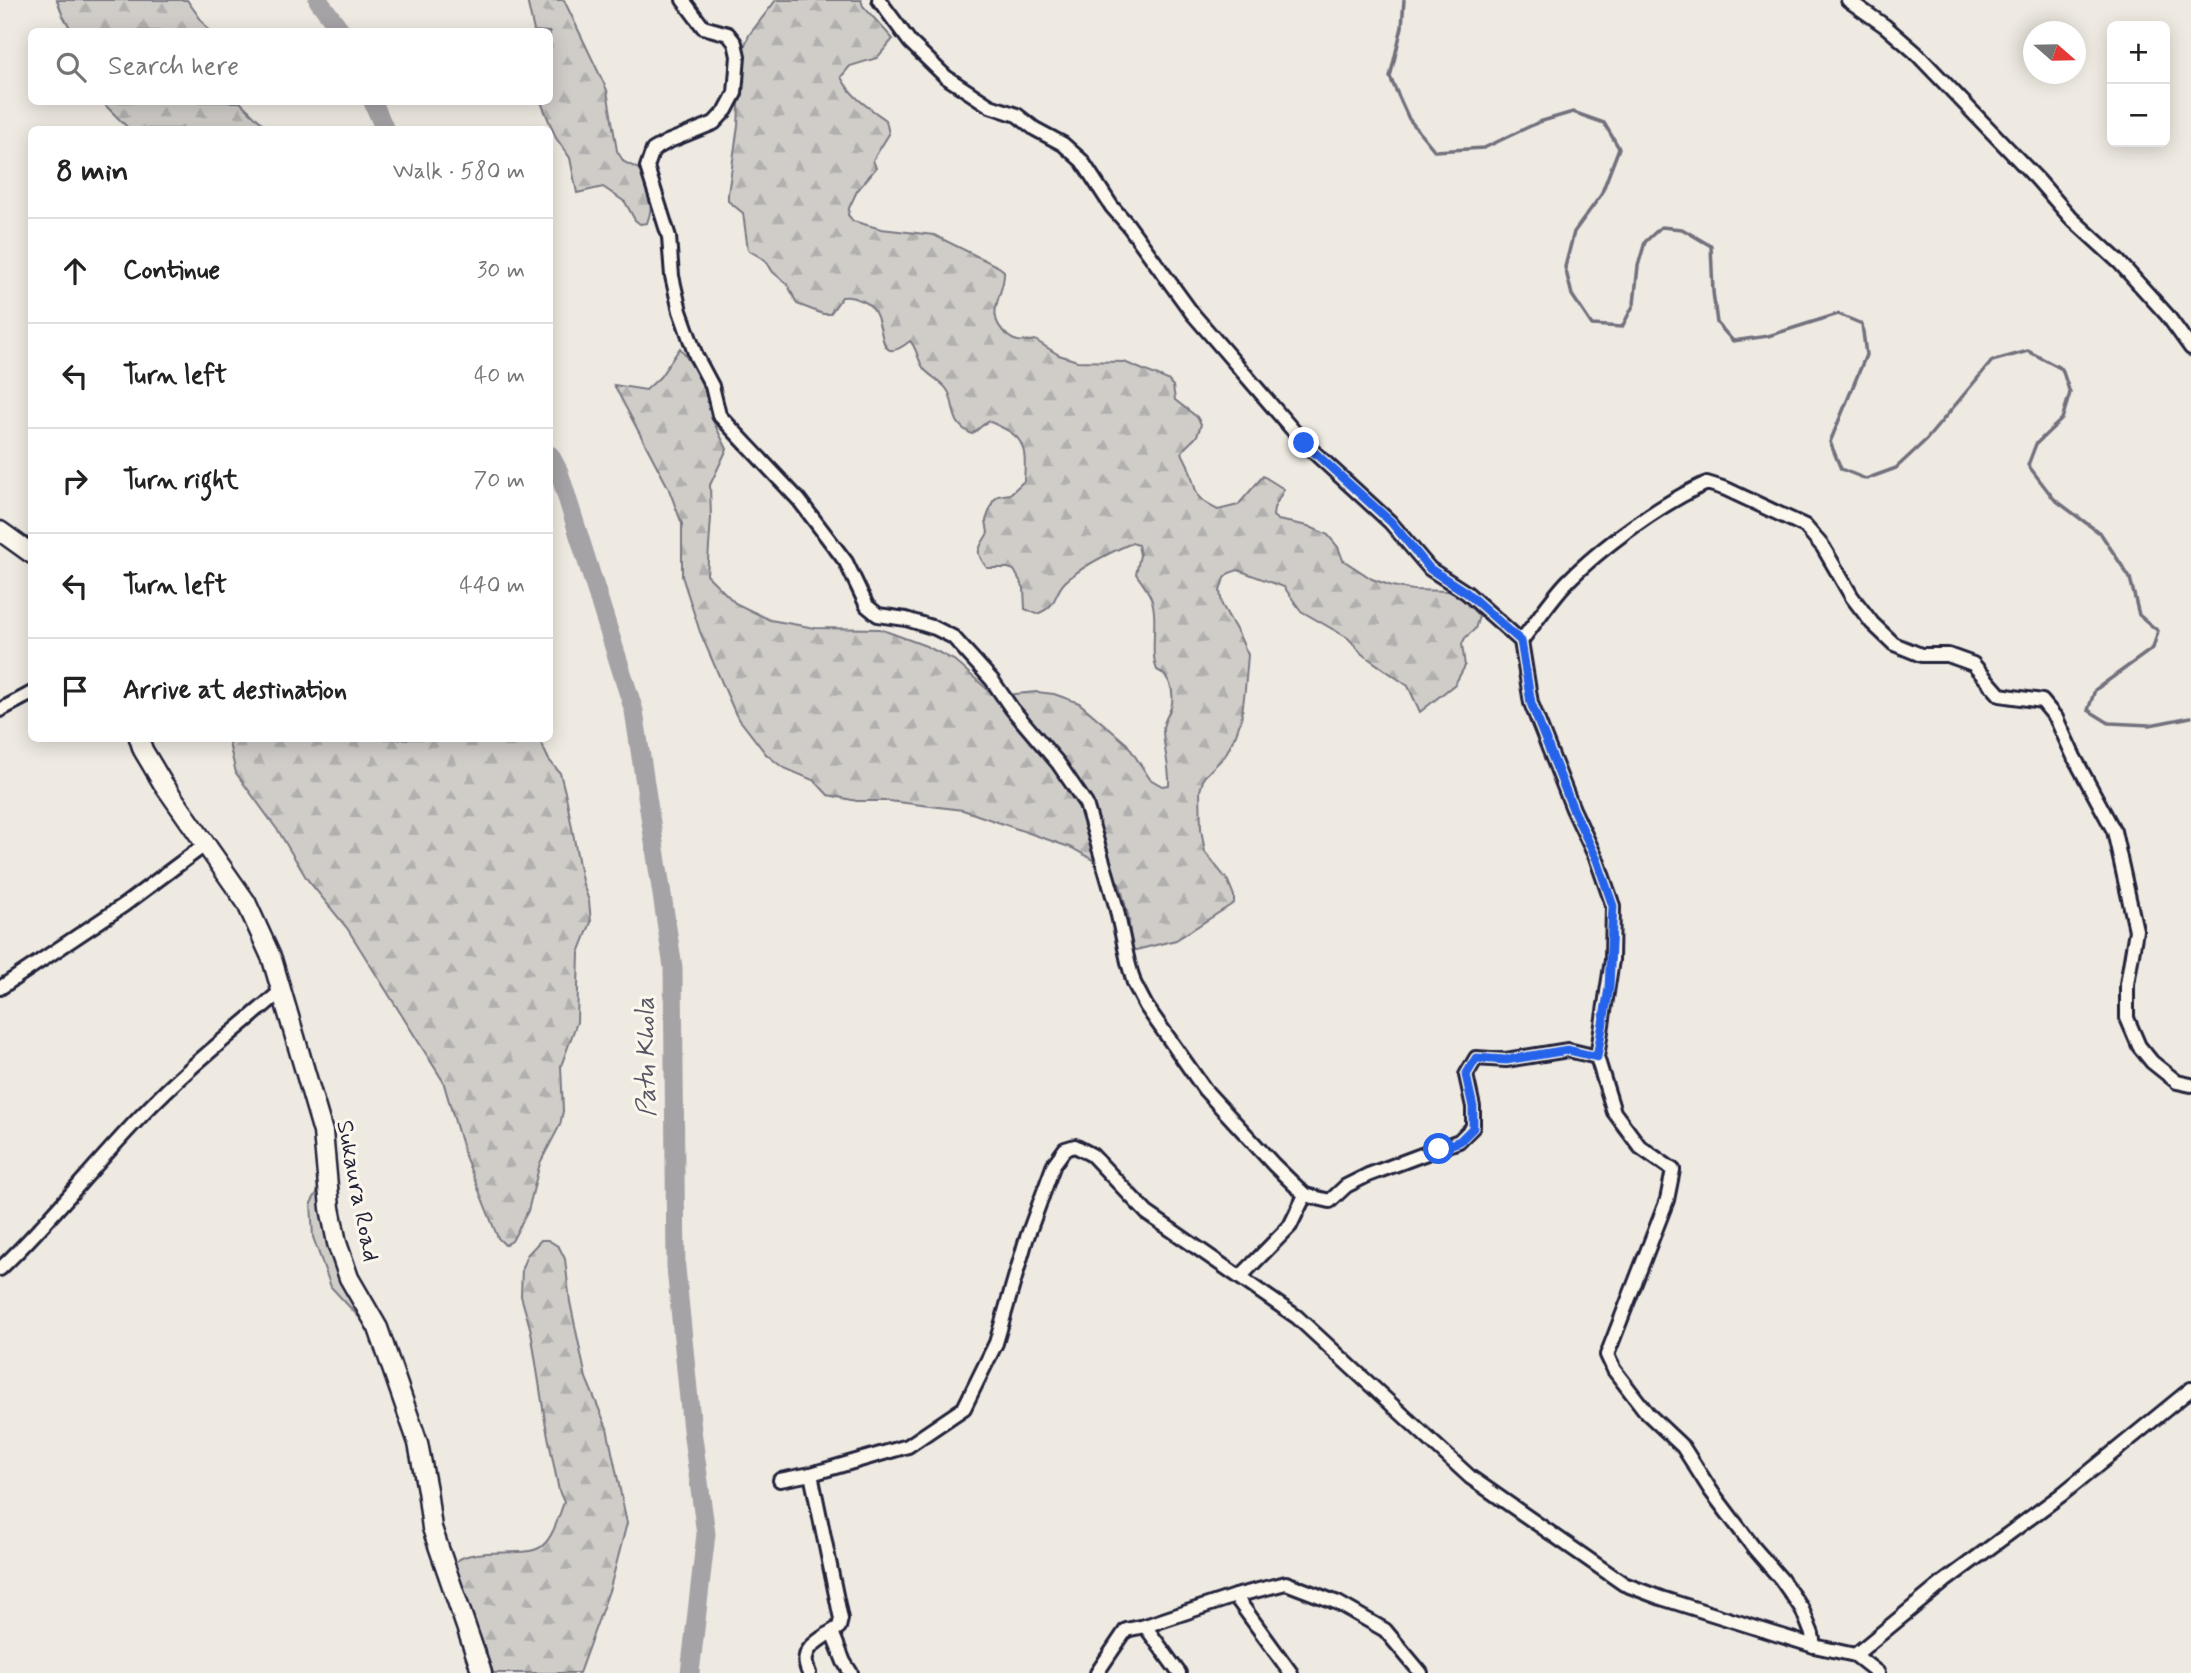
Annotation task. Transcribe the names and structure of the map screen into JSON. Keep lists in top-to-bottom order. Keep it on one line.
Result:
{"streets":{"street":["Sukaura Road"]},"water":["Patu Khola"],"north":"right","page":{"map_buttons":["+","−"],"search":"Search here","heading":["8 min","Walk · 580 m"],"list":[["Continue","30 m"],["Turn left","40 m"],["Turn right","70 m"],["Turn left","440 m"],"Arrive at destination"]}}
